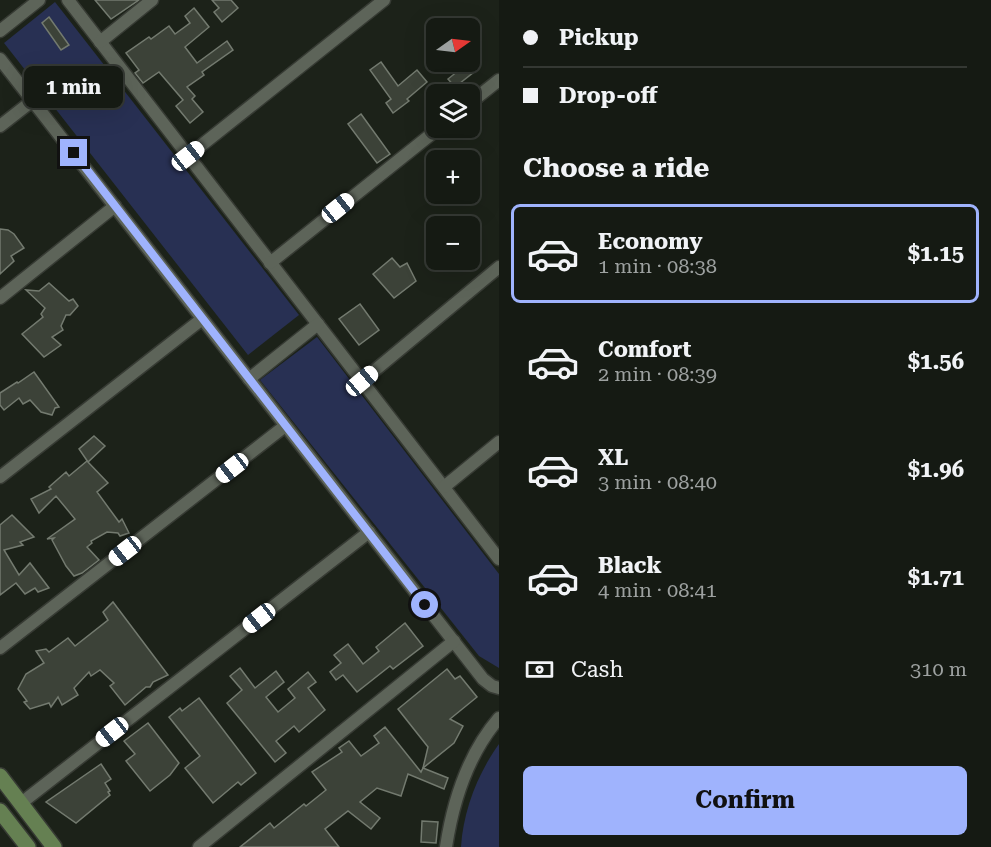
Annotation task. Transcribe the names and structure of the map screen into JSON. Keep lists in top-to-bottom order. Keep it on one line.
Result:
{"north":"right","page":{"banner":["Pickup","Drop-off"],"map_buttons":["+","−"],"bubble":"1 min","heading":"Choose a ride","list":[{"name":"Economy","note":"1 min · 08:38","value":"$1.15"},{"name":"Comfort","note":"2 min · 08:39","value":"$1.56"},{"name":"XL","note":"3 min · 08:40","value":"$1.96"},{"name":"Black","note":"4 min · 08:41","value":"$1.71"}],"pay":["Cash","310 m"],"buttons":"Confirm"}}
